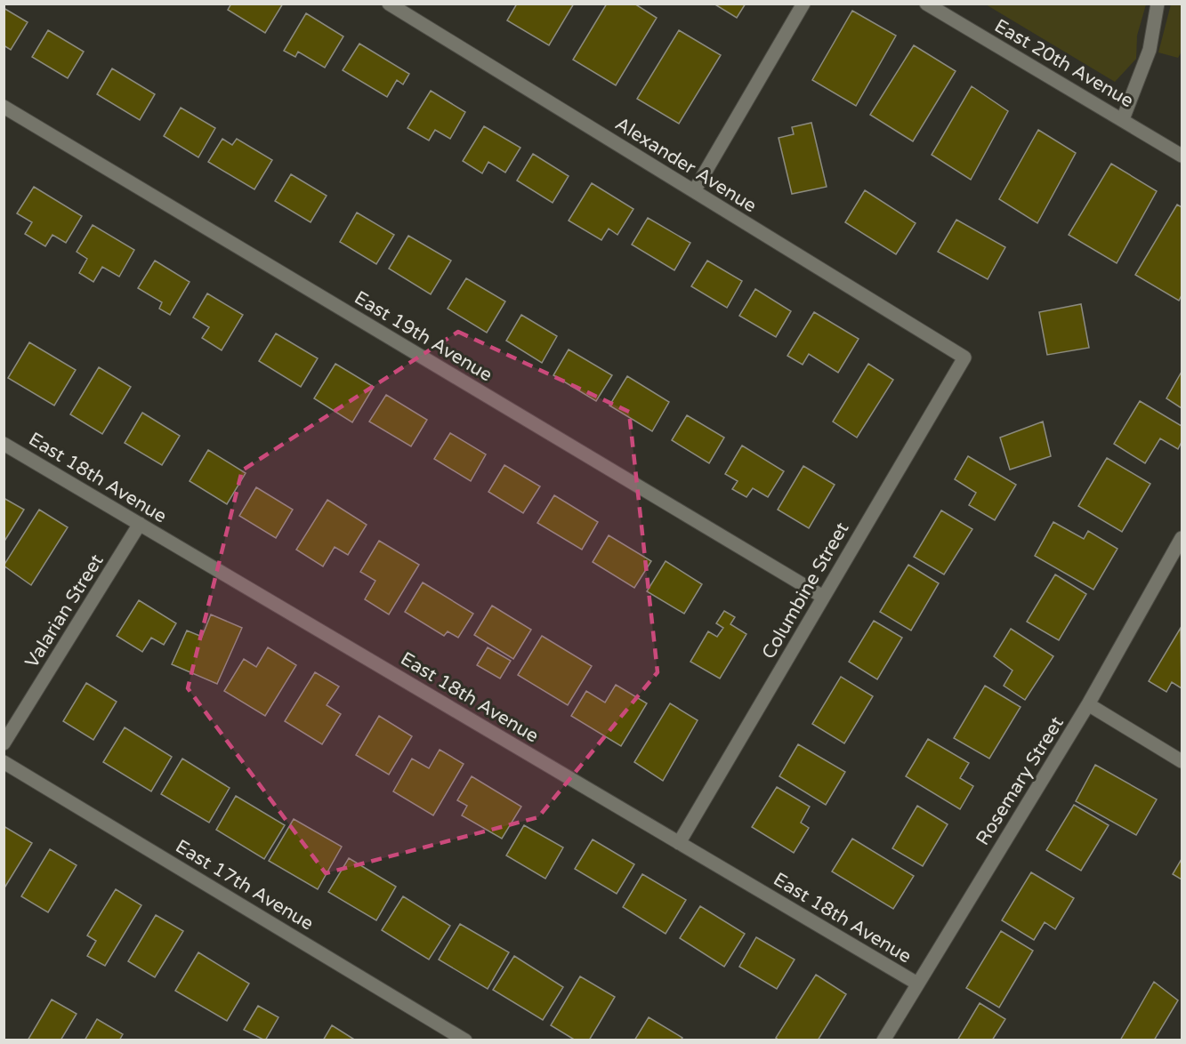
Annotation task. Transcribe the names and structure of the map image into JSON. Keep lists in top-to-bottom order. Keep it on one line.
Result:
{"streets":{"street":["East 20th Avenue","Alexander Avenue","East 19th Avenue","East 18th Avenue","Columbine Street","Valarian Street","Rosemary Street","East 17th Avenue"]},"crossings":[["Alexander Avenue","Columbine Street"],["East 19th Avenue","Columbine Street"],["East 18th Avenue","Columbine Street"],["East 18th Avenue","Valarian Street"],["East 18th Avenue","Rosemary Street"]]}
